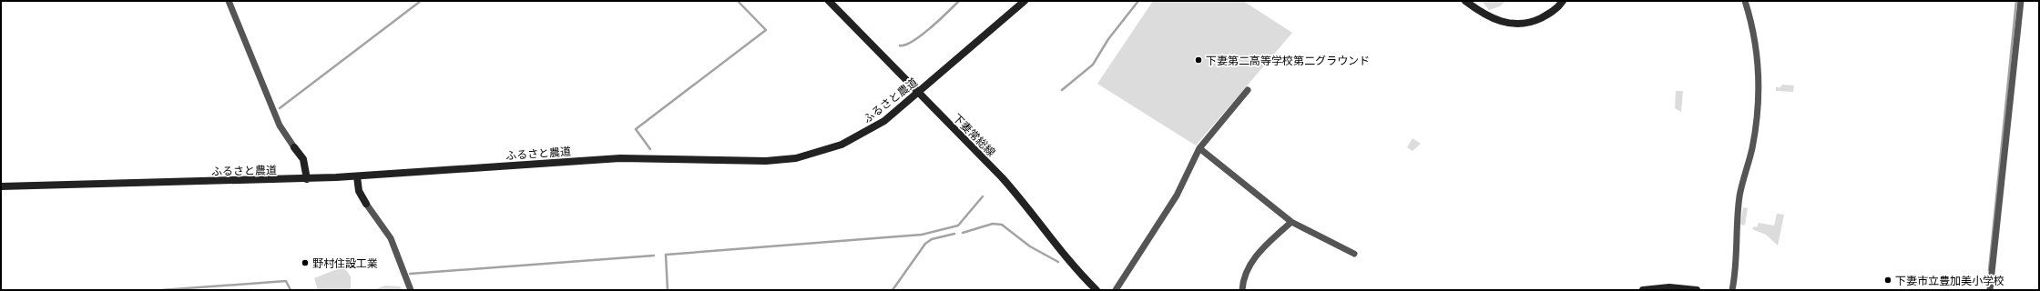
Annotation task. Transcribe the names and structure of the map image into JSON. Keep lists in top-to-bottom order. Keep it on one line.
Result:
{"streets":{"street":["ふるさと農道","下妻常総線"]},"crossings":[["ふるさと農道","下妻常総線"]],"places":["下妻第二高等学校第二グラウンド","野村住設工業","下妻市立豊加美小学校"]}
